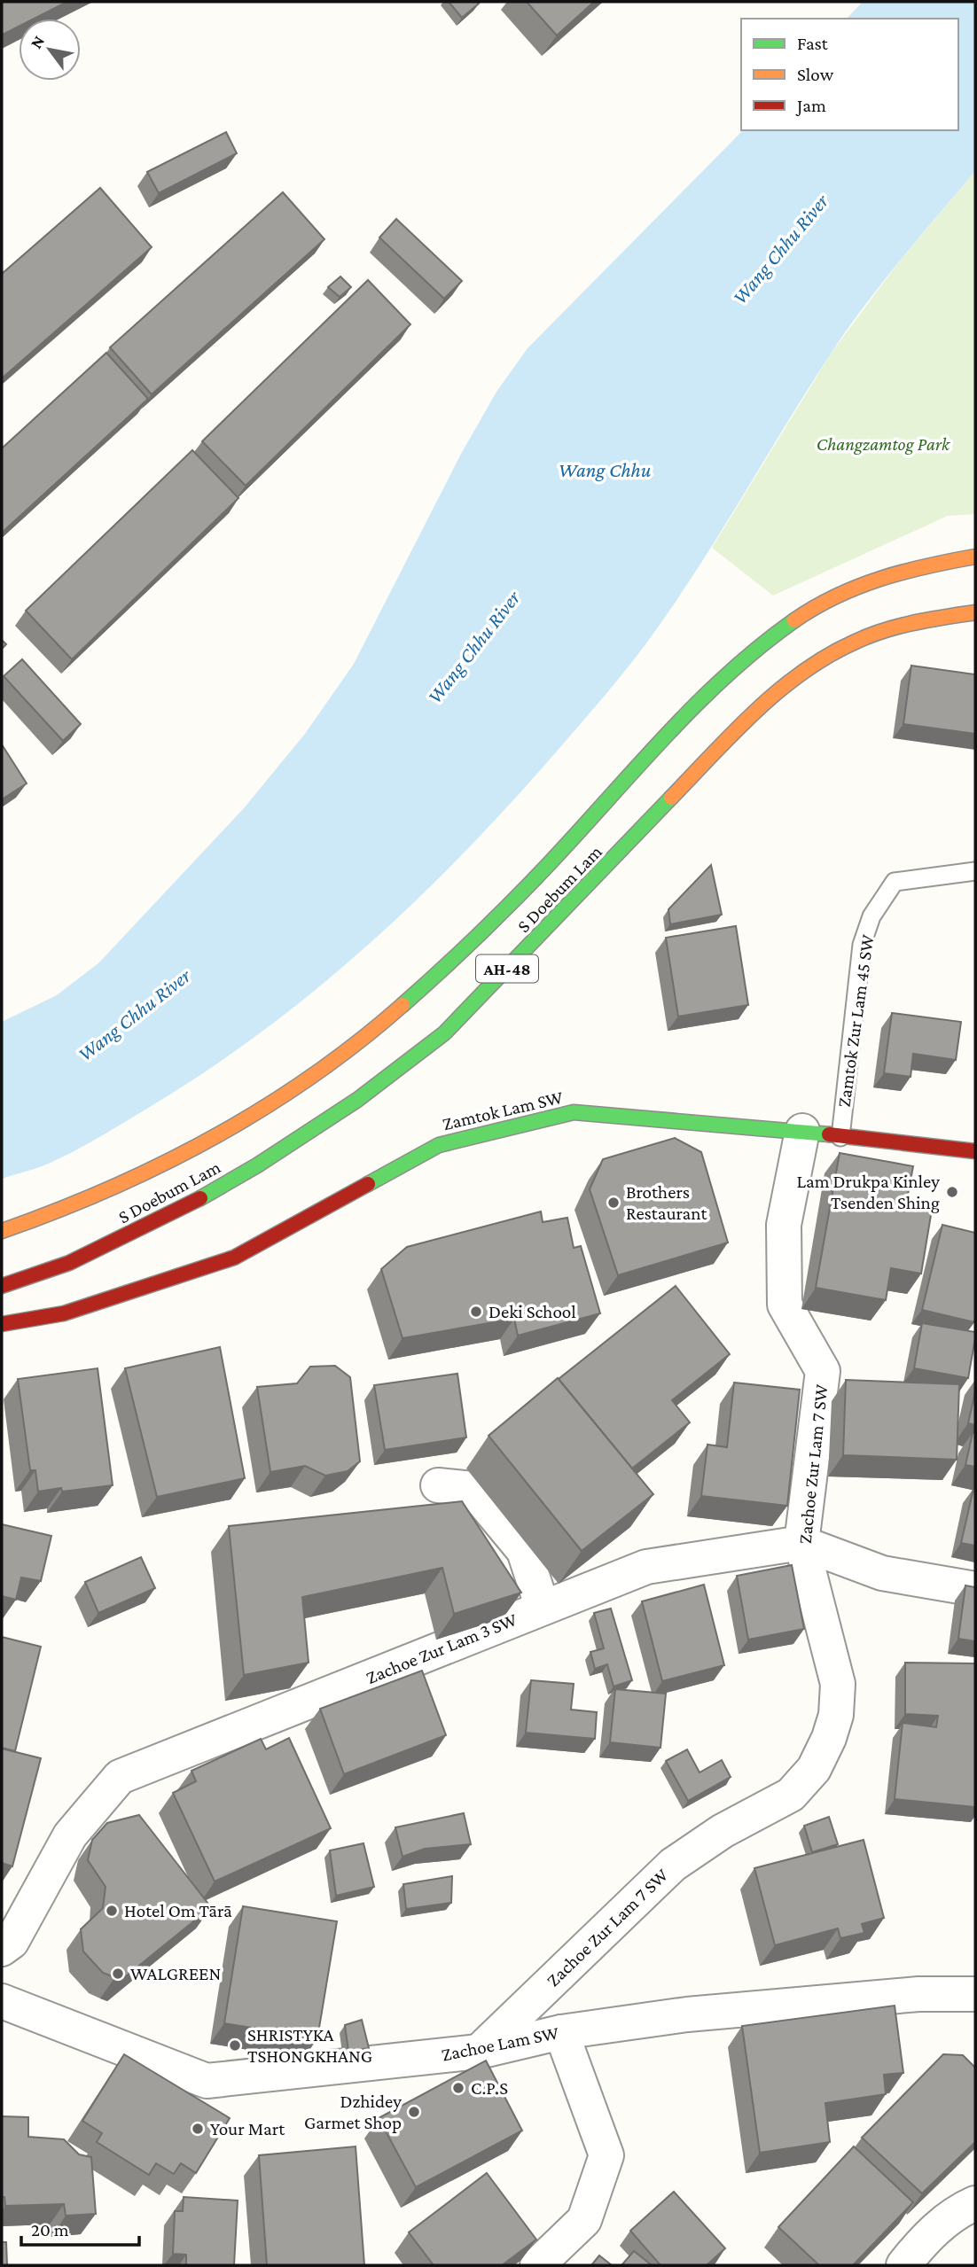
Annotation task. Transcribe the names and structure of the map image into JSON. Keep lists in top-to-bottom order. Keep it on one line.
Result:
{"streets":{"main road":["S Doebum Lam","AH-48","Zamtok Lam SW"],"street":["Zachoe Zur Lam 7 SW","Zachoe Zur Lam 3 SW","Zachoe Lam SW"],"lane":["Zamtok Zur Lam 45 SW"]},"crossings":[["Zamtok Zur Lam 45 SW","Zamtok Lam SW"],["Zamtok Lam SW","Zachoe Zur Lam 7 SW"],["Zachoe Zur Lam 7 SW","Zachoe Zur Lam 3 SW"],["Zachoe Zur Lam 7 SW","Zachoe Lam SW"]],"water":["Wang Chhu River","Wang Chhu"],"parks":["Changzamtog Park"],"places":["Lam Drukpa Kinley Tsenden Shing","Brothers Restaurant","Deki School","Hotel Om Tārā","WALGREEN","SHRISTYKA TSHONGKHANG","C.P.S","Dzhidey Garmet Shop","Your Mart"],"legend":["Fast","Slow","Jam"],"scale_bar":"20 m","north":"top left"}
